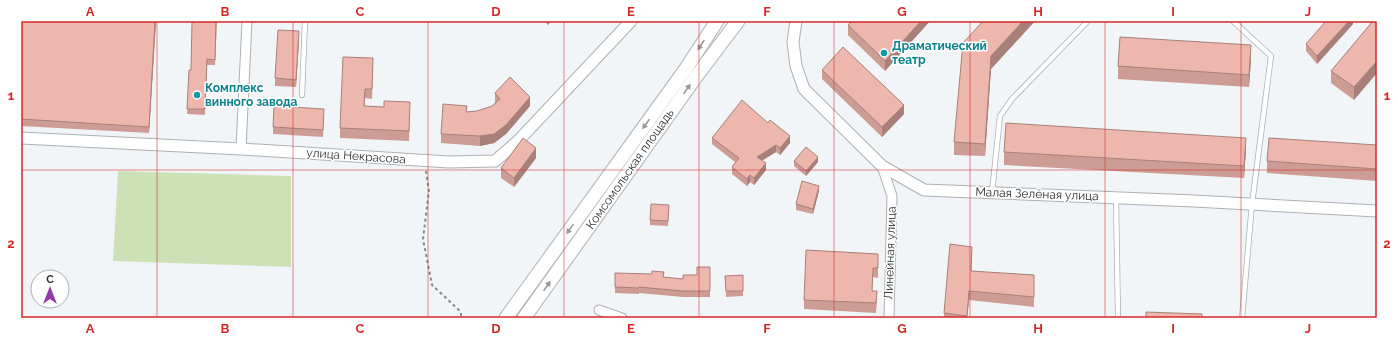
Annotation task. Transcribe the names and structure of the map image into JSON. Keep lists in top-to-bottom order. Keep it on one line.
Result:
{"streets":{"main road":["Комсомольская площадь"],"street":["улица Некрасова","Малая Зелёная улица","Линейная улица"]},"crossings":[["Малая Зелёная улица","Линейная улица"]],"places":["Драматический театр","Комплекс винного завода"],"north":"top","grid":{"columns":["A","B","C","D","E","F","G","H","I","J"],"rows":["1","2"]}}
